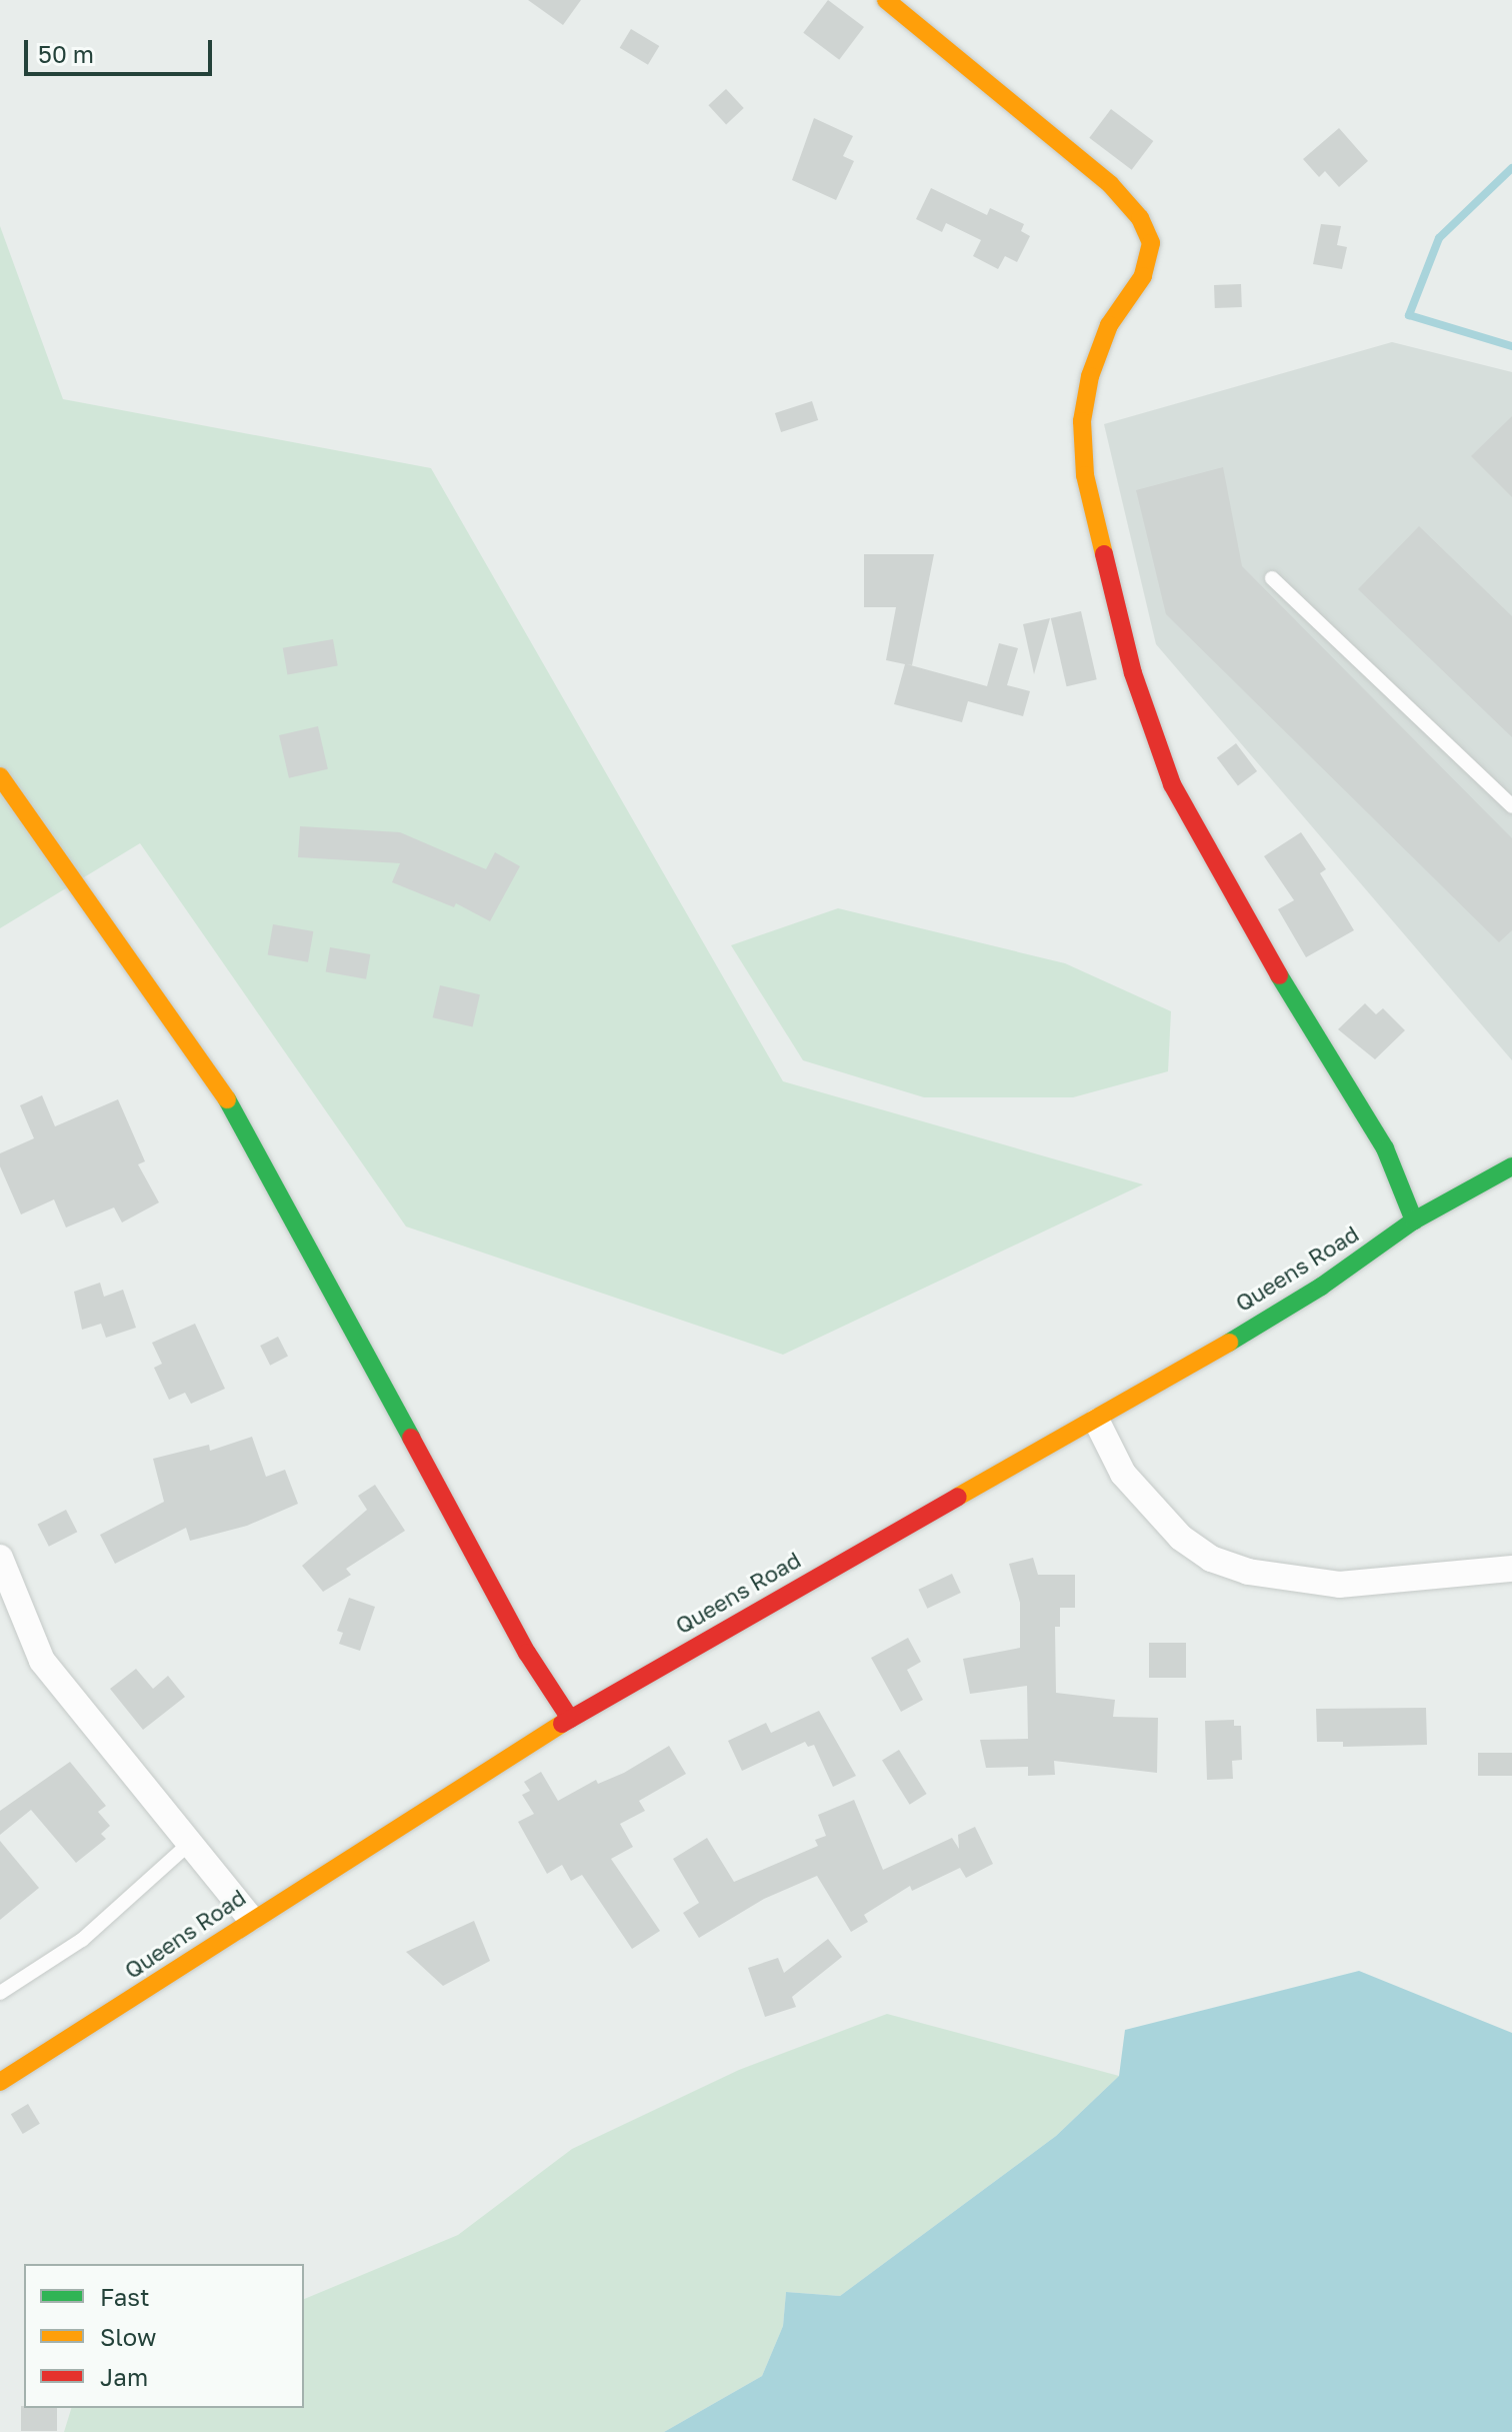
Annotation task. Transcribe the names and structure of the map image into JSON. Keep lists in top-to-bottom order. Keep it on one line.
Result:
{"streets":{"main road":["Queens Road"]},"legend":["Fast","Slow","Jam"],"scale_bar":"50 m"}
